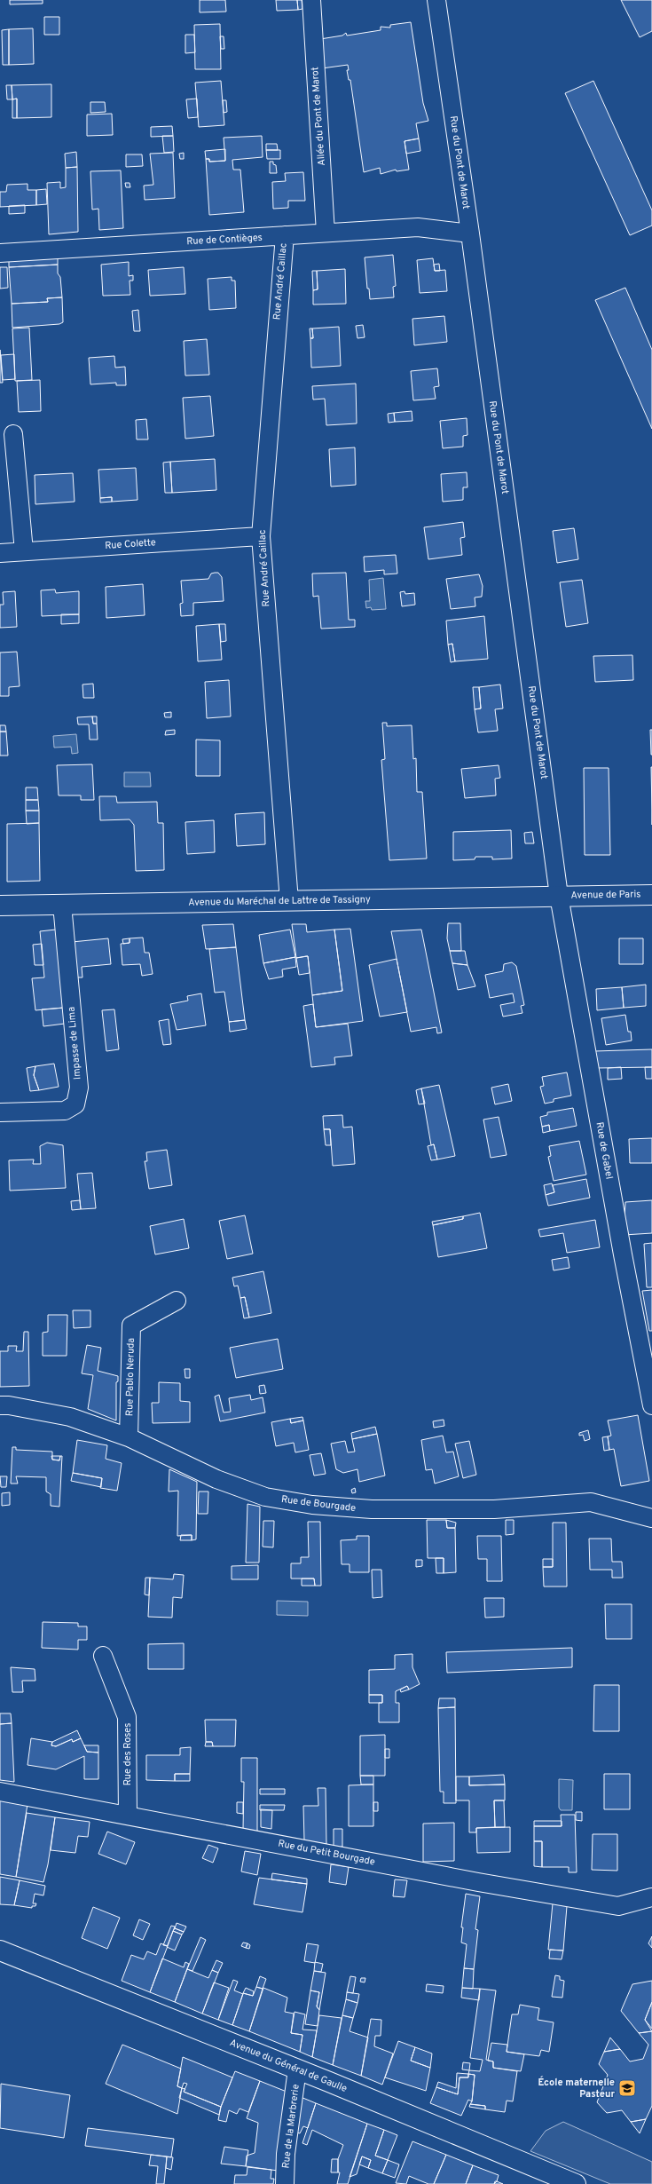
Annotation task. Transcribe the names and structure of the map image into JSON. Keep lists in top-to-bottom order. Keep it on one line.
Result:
{"streets":{"main road":["Avenue de Paris","Avenue du Maréchal de Lattre de Tassigny","Avenue du Général de Gaulle"],"street":["Allée du Pont de Marot","Rue du Pont de Marot","Rue de Contièges","Rue André Caillac","Rue Colette","Impasse de Lima","Rue de Gabel","Rue Pablo Neruda","Rue de Bourgade","Rue des Roses","Rue du Petit Bourgade","Rue de la Marbrerie"]},"crossings":[["Allée du Pont de Marot","Rue de Contièges"],["Rue du Pont de Marot","Rue de Contièges"],["Rue du Pont de Marot","Avenue de Paris"],["Rue du Pont de Marot","Avenue du Maréchal de Lattre de Tassigny"],["Rue du Pont de Marot","Rue de Gabel"],["Rue de Contièges","Rue André Caillac"],["Rue André Caillac","Rue Colette"],["Rue André Caillac","Avenue du Maréchal de Lattre de Tassigny"],["Avenue de Paris","Avenue du Maréchal de Lattre de Tassigny"],["Avenue de Paris","Rue de Gabel"],["Avenue du Maréchal de Lattre de Tassigny","Impasse de Lima"],["Avenue du Maréchal de Lattre de Tassigny","Rue de Gabel"],["Rue Pablo Neruda","Rue de Bourgade"],["Rue des Roses","Rue du Petit Bourgade"],["Avenue du Général de Gaulle","Rue de la Marbrerie"]],"places":{"school or university":["École maternelle Pasteur"]}}
